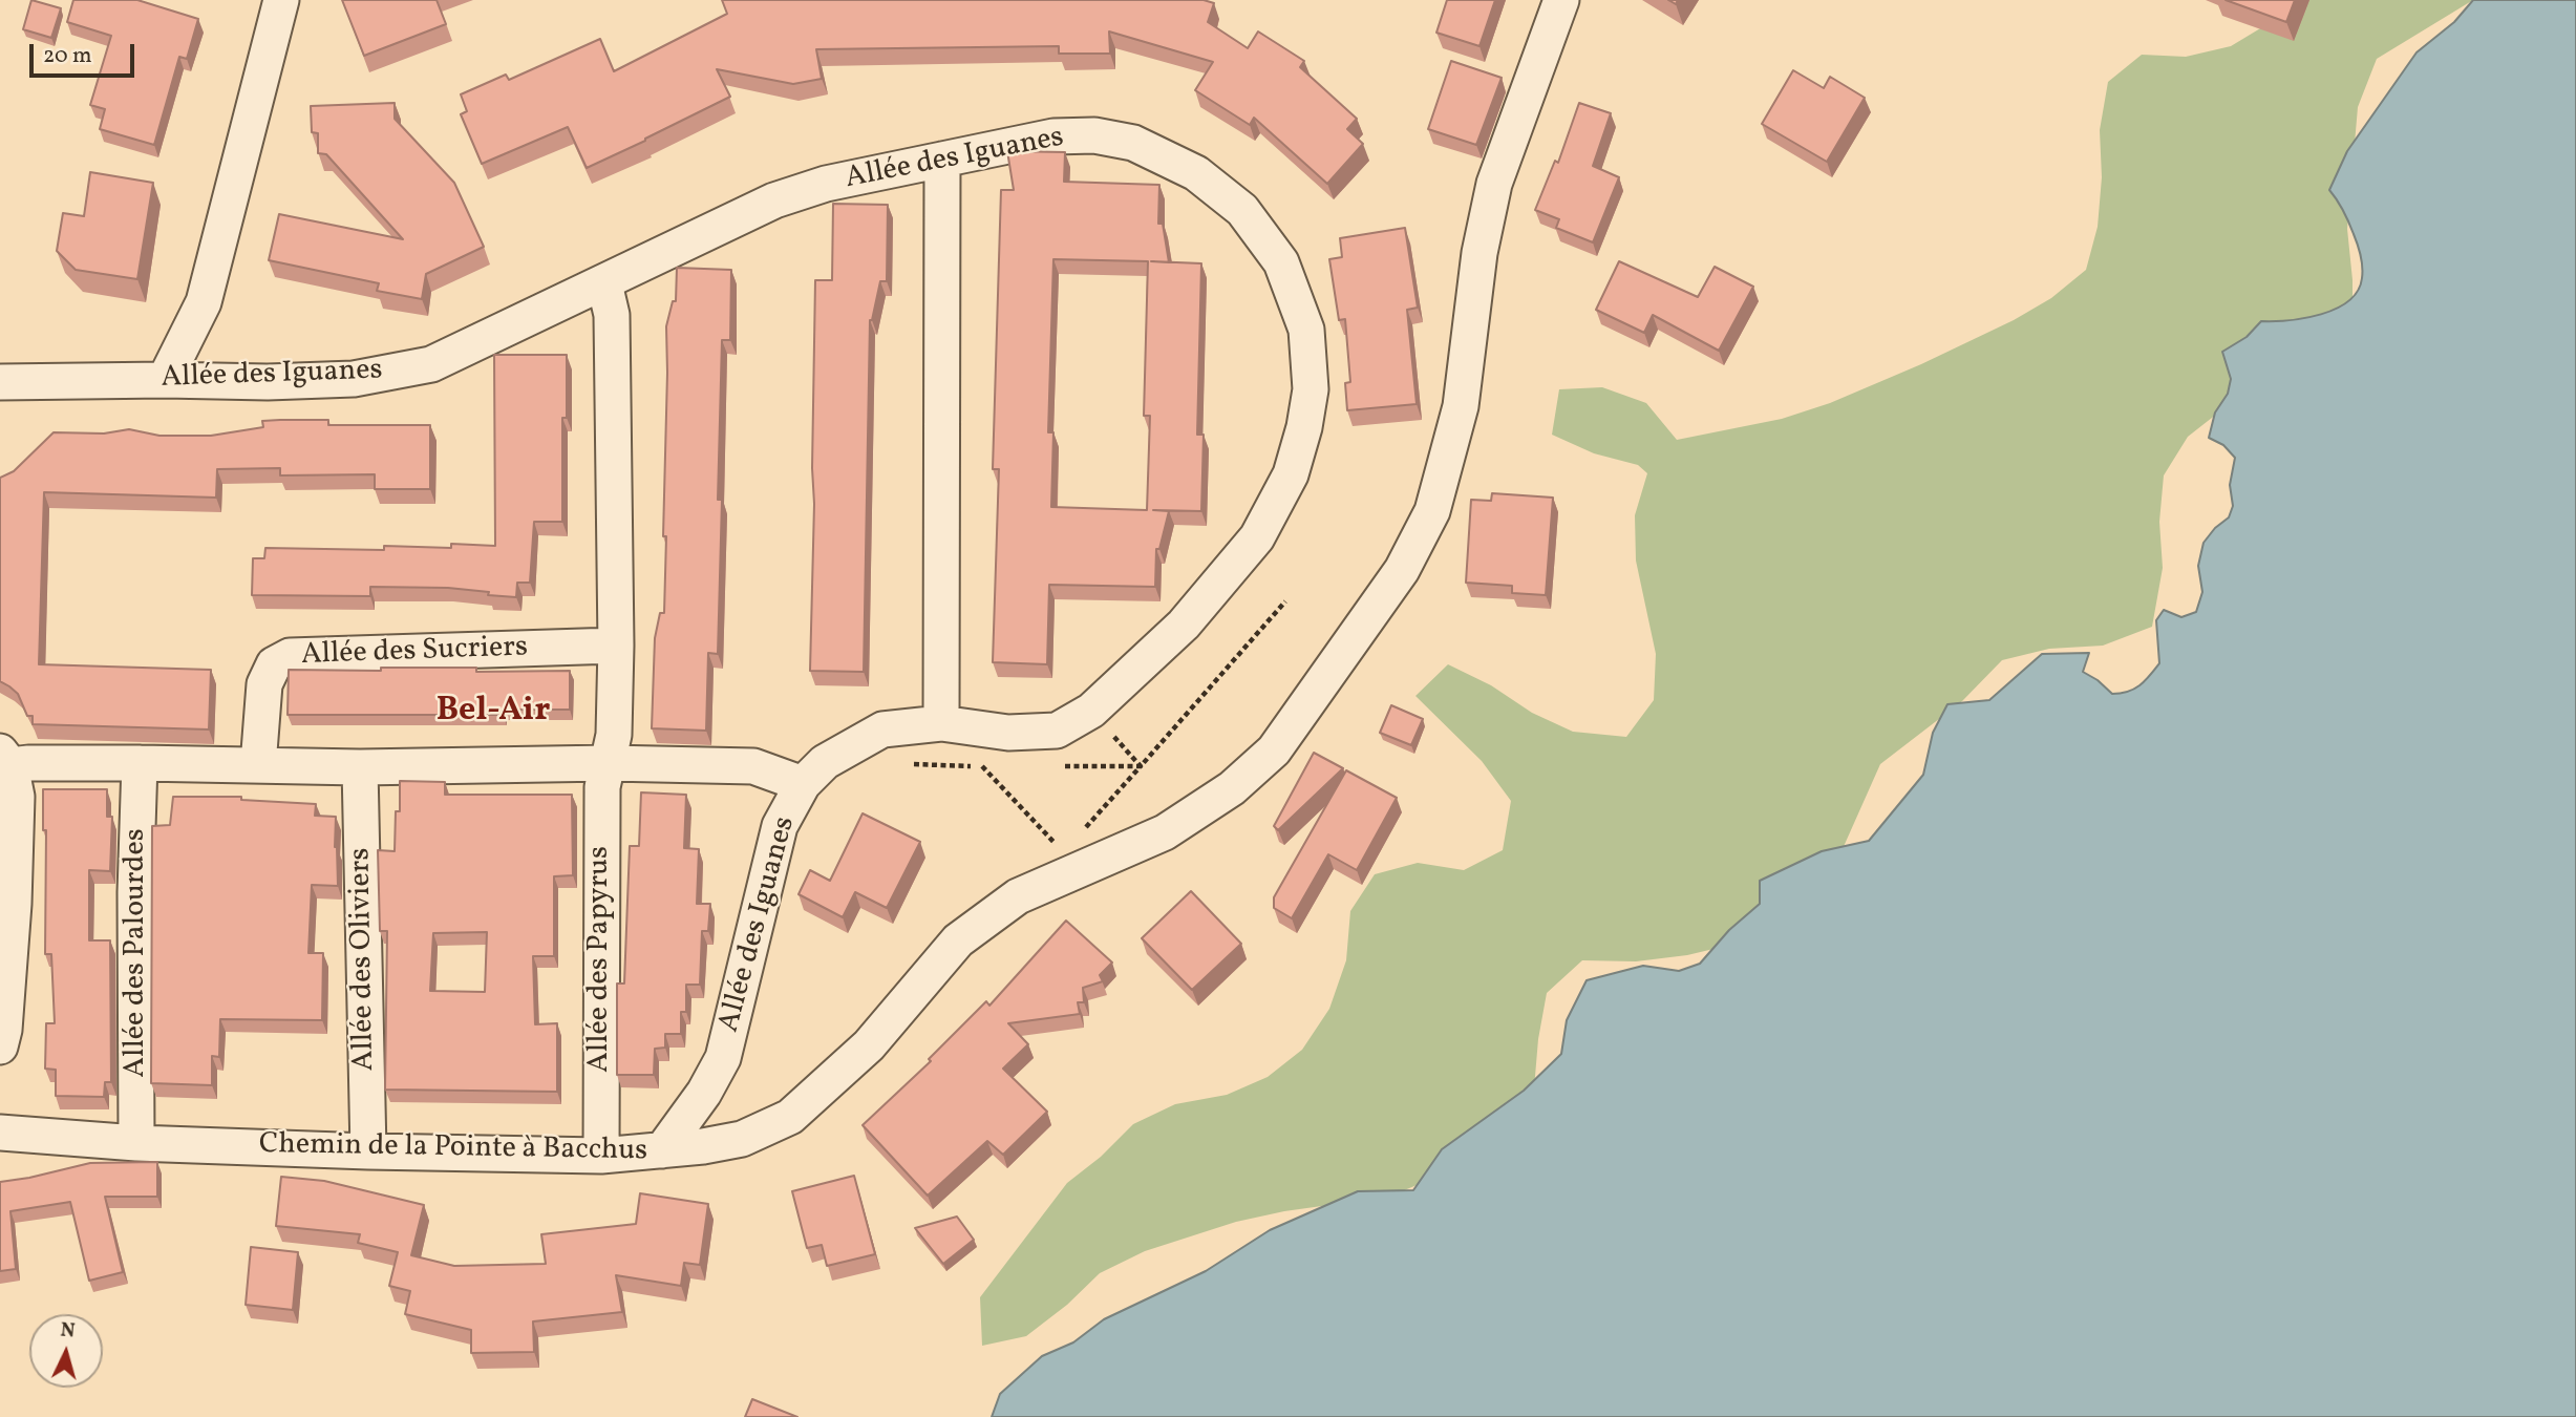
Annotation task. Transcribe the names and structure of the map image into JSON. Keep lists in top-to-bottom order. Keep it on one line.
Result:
{"streets":{"street":["Allée des Iguanes","Allée des Sucriers","Allée des Palourdes","Allée des Oliviers","Allée des Papyrus","Chemin de la Pointe à Bacchus"]},"crossings":[["Allée des Iguanes","Allée des Papyrus"],["Allée des Iguanes","Chemin de la Pointe à Bacchus"],["Allée des Sucriers","Allée des Papyrus"],["Allée des Palourdes","Chemin de la Pointe à Bacchus"],["Allée des Oliviers","Chemin de la Pointe à Bacchus"],["Allée des Papyrus","Chemin de la Pointe à Bacchus"]],"districts":["Bel-Air"],"scale_bar":"20 m","north":"top"}
